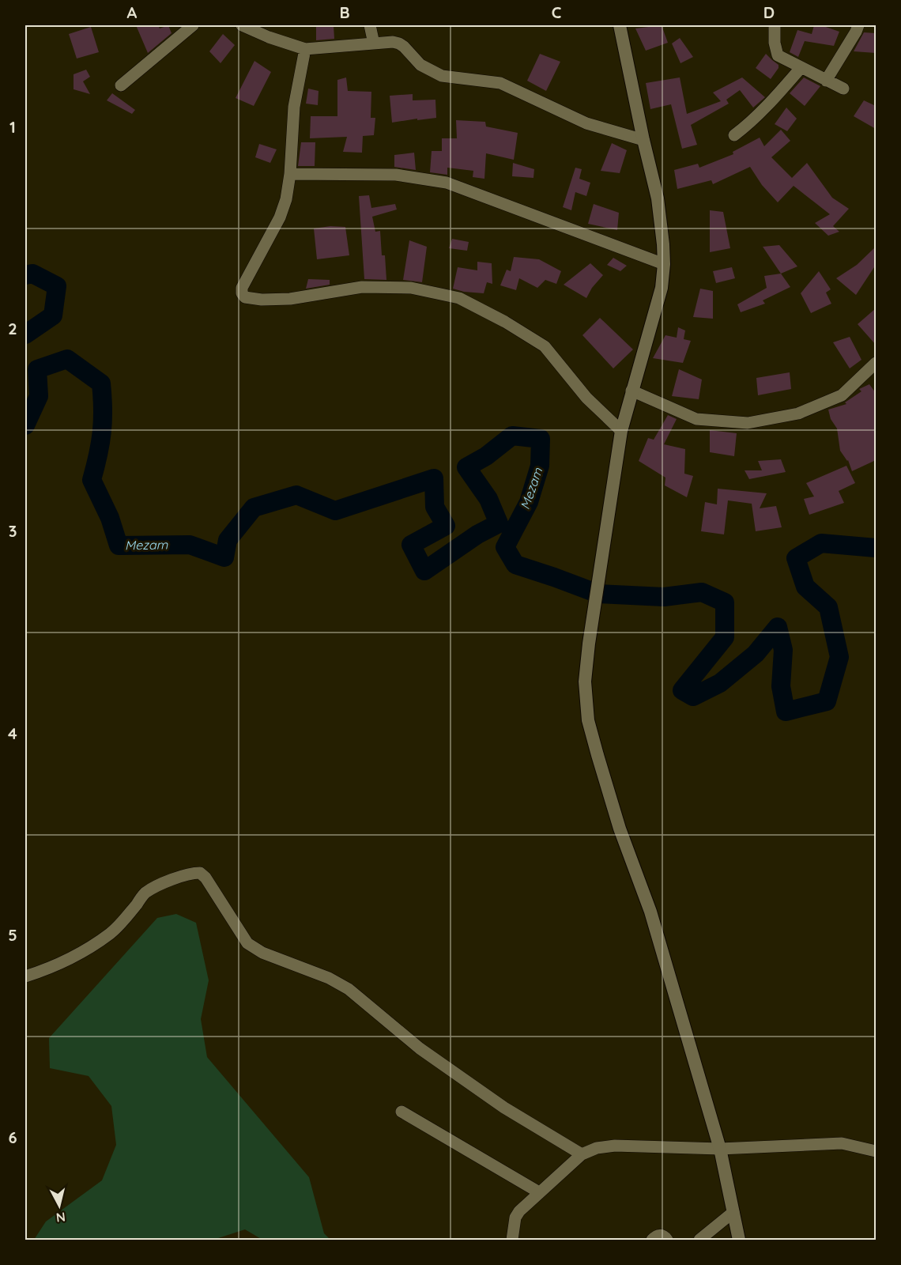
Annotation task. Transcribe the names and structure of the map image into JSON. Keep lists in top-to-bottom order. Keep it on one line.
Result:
{"water":["Mezam"],"north":"bottom","grid":{"columns":["A","B","C","D"],"rows":["1","2","3","4","5","6"]}}
